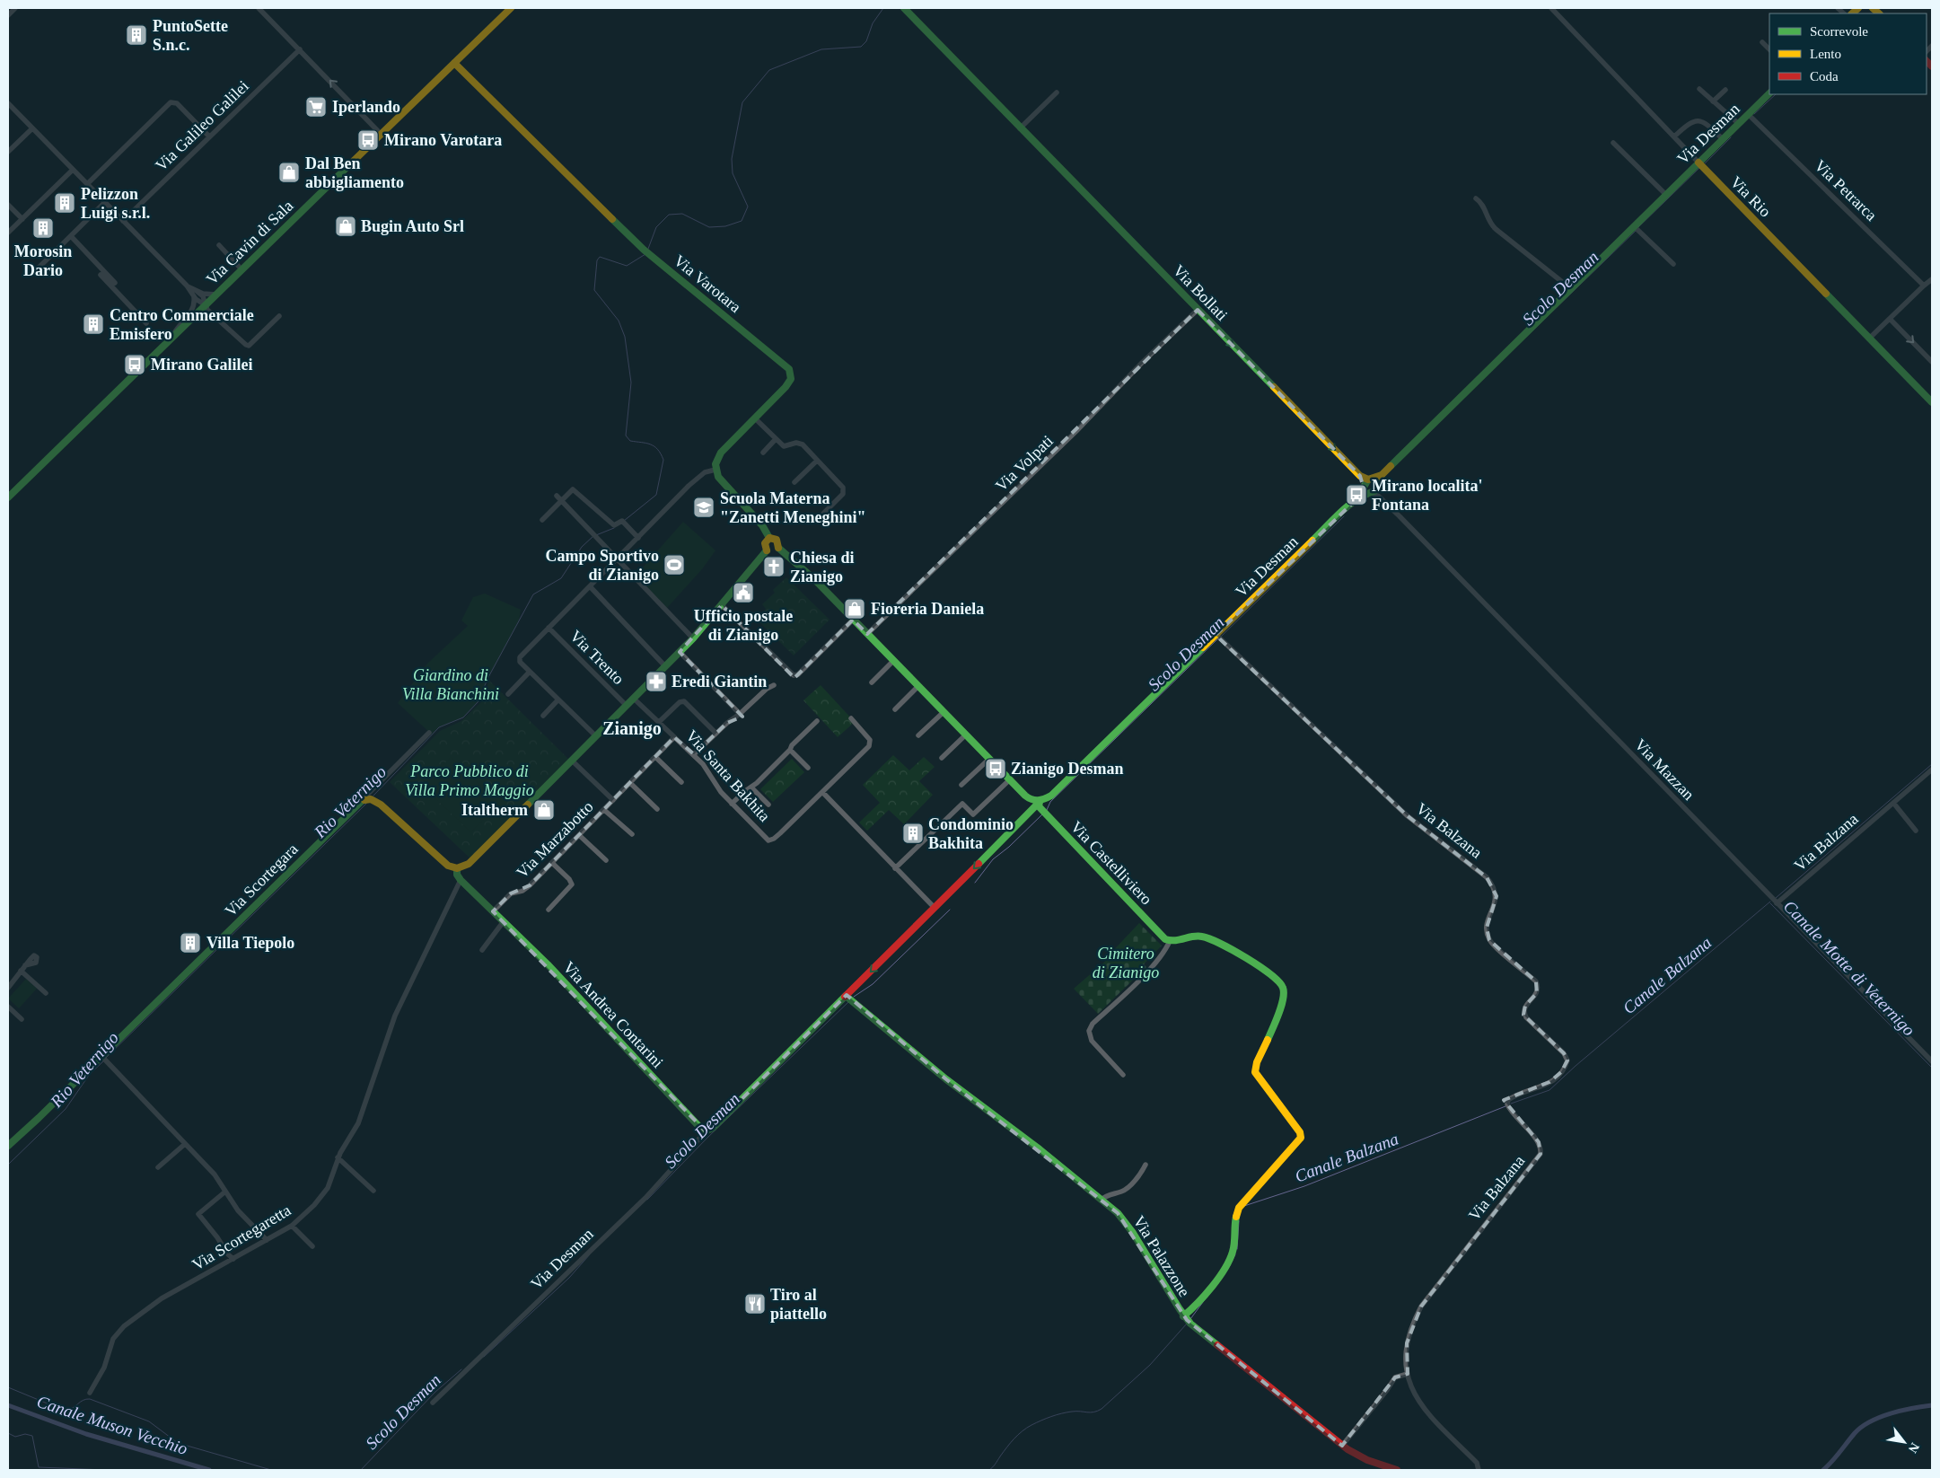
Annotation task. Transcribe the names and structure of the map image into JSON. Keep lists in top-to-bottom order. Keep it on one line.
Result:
{"streets":{"street":["Via Galileo Galilei","Via Desman","Via Petrarca","Via Rio","Via Cavin di Sala","Via Varotara","Via Bollati","Via Volpati","Via Trento","Via Mazzan","Via Santa Bakhita","Via Balzana","Via Marzabotto","Via Castelliviero","Via Scortegara","Via Andrea Contarini","Via Scortegaretta","Via Palazzone"]},"crossings":[["Via Desman","Via Petrarca"],["Via Desman","Via Rio"],["Via Desman","Via Bollati"],["Via Desman","Via Mazzan"],["Via Desman","Via Balzana"],["Via Desman","Via Castelliviero"],["Via Desman","Via Andrea Contarini"],["Via Desman","Via Palazzone"],["Via Cavin di Sala","Via Varotara"],["Via Bollati","Via Volpati"],["Via Bollati","Via Mazzan"],["Via Mazzan","Via Balzana"],["Via Santa Bakhita","Via Marzabotto"],["Via Marzabotto","Via Andrea Contarini"],["Via Andrea Contarini","Via Scortegaretta"]],"one_way":["Via Bollati"],"districts":["Zianigo"],"water":["Scolo Desman","Rio Veternigo","Canale Motte di Veternigo","Canale Balzana","Canale Muson Vecchio"],"parks":["Giardino di Villa Bianchini","Parco Pubblico di Villa Primo Maggio","Cimitero di Zianigo"],"places":{"building":["PuntoSette S.n.c.","Pelizzon Luigi s.r.l.","Morosin Dario","Centro Commerciale Emisfero","Condominio Bakhita","Villa Tiepolo"],"supermarket":["Iperlando"],"bus stop":["Mirano Varotara","Mirano Galilei","Mirano localita' Fontana","Zianigo Desman"],"shop":["Dal Ben abbigliamento","Bugin Auto Srl","Fioreria Daniela","Italtherm"],"school or university":["Scuola Materna \"Zanetti Meneghini\""],"sports":["Campo Sportivo di Zianigo"],"church":["Chiesa di Zianigo"],"public building":["Ufficio postale di Zianigo"],"pharmacy":["Eredi Giantin"],"restaurant":["Tiro al piattello"]},"legend":["Scorrevole","Lento","Coda"],"north":"bottom right"}
